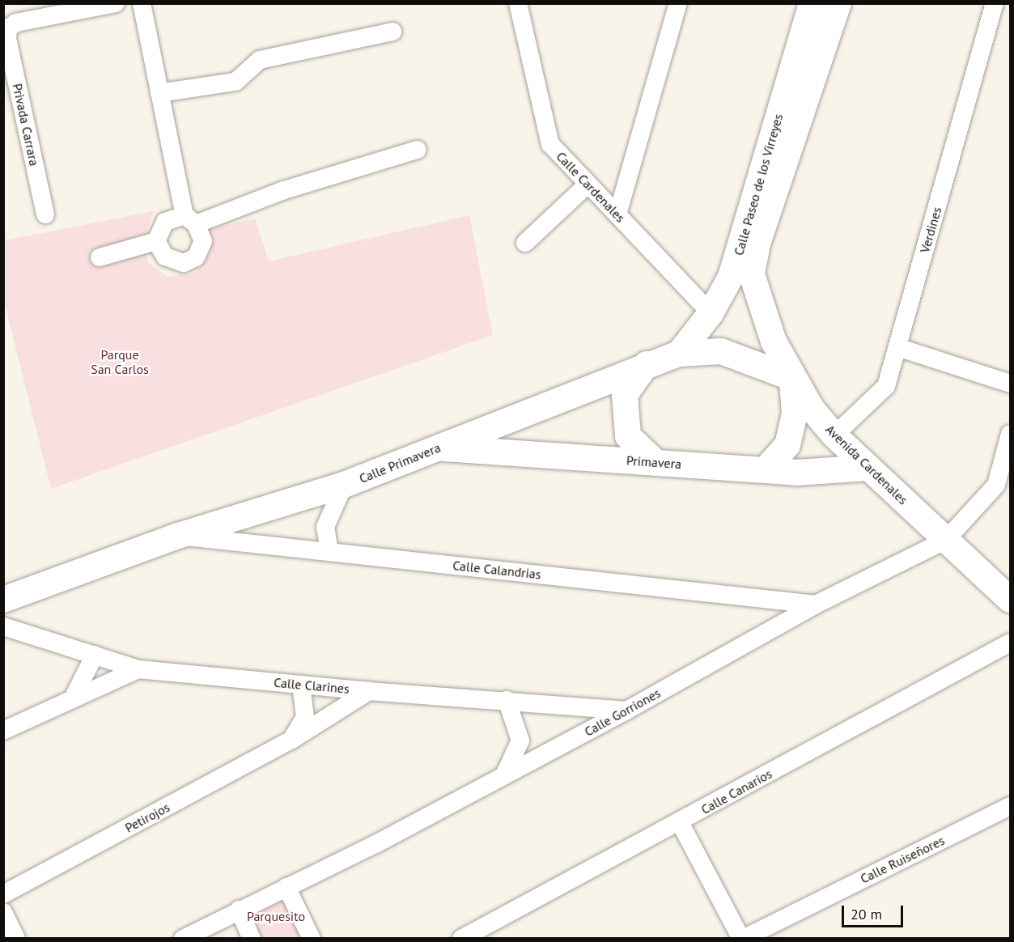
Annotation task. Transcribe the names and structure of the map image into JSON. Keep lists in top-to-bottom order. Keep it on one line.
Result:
{"streets":{"street":["Privada Carrara","Calle Paseo de los Virreyes","Calle Cardenales","Verdines","Primavera","Calle Primavera","Avenida Cardenales","Calle Calandrias","Calle Clarines","Calle Gorriones","Calle Canarios","Petirojos","Calle Ruiseñores"]},"crossings":[["Calle Paseo de los Virreyes","Calle Cardenales"],["Calle Paseo de los Virreyes","Primavera"],["Calle Paseo de los Virreyes","Calle Primavera"],["Calle Paseo de los Virreyes","Avenida Cardenales"],["Verdines","Avenida Cardenales"],["Primavera","Calle Primavera"],["Primavera","Avenida Cardenales"],["Calle Primavera","Avenida Cardenales"],["Calle Primavera","Calle Calandrias"],["Avenida Cardenales","Calle Gorriones"],["Calle Calandrias","Calle Gorriones"],["Calle Clarines","Calle Gorriones"],["Calle Clarines","Petirojos"]],"parks":["Parque San Carlos","Parquesito"],"scale_bar":"20 m"}
